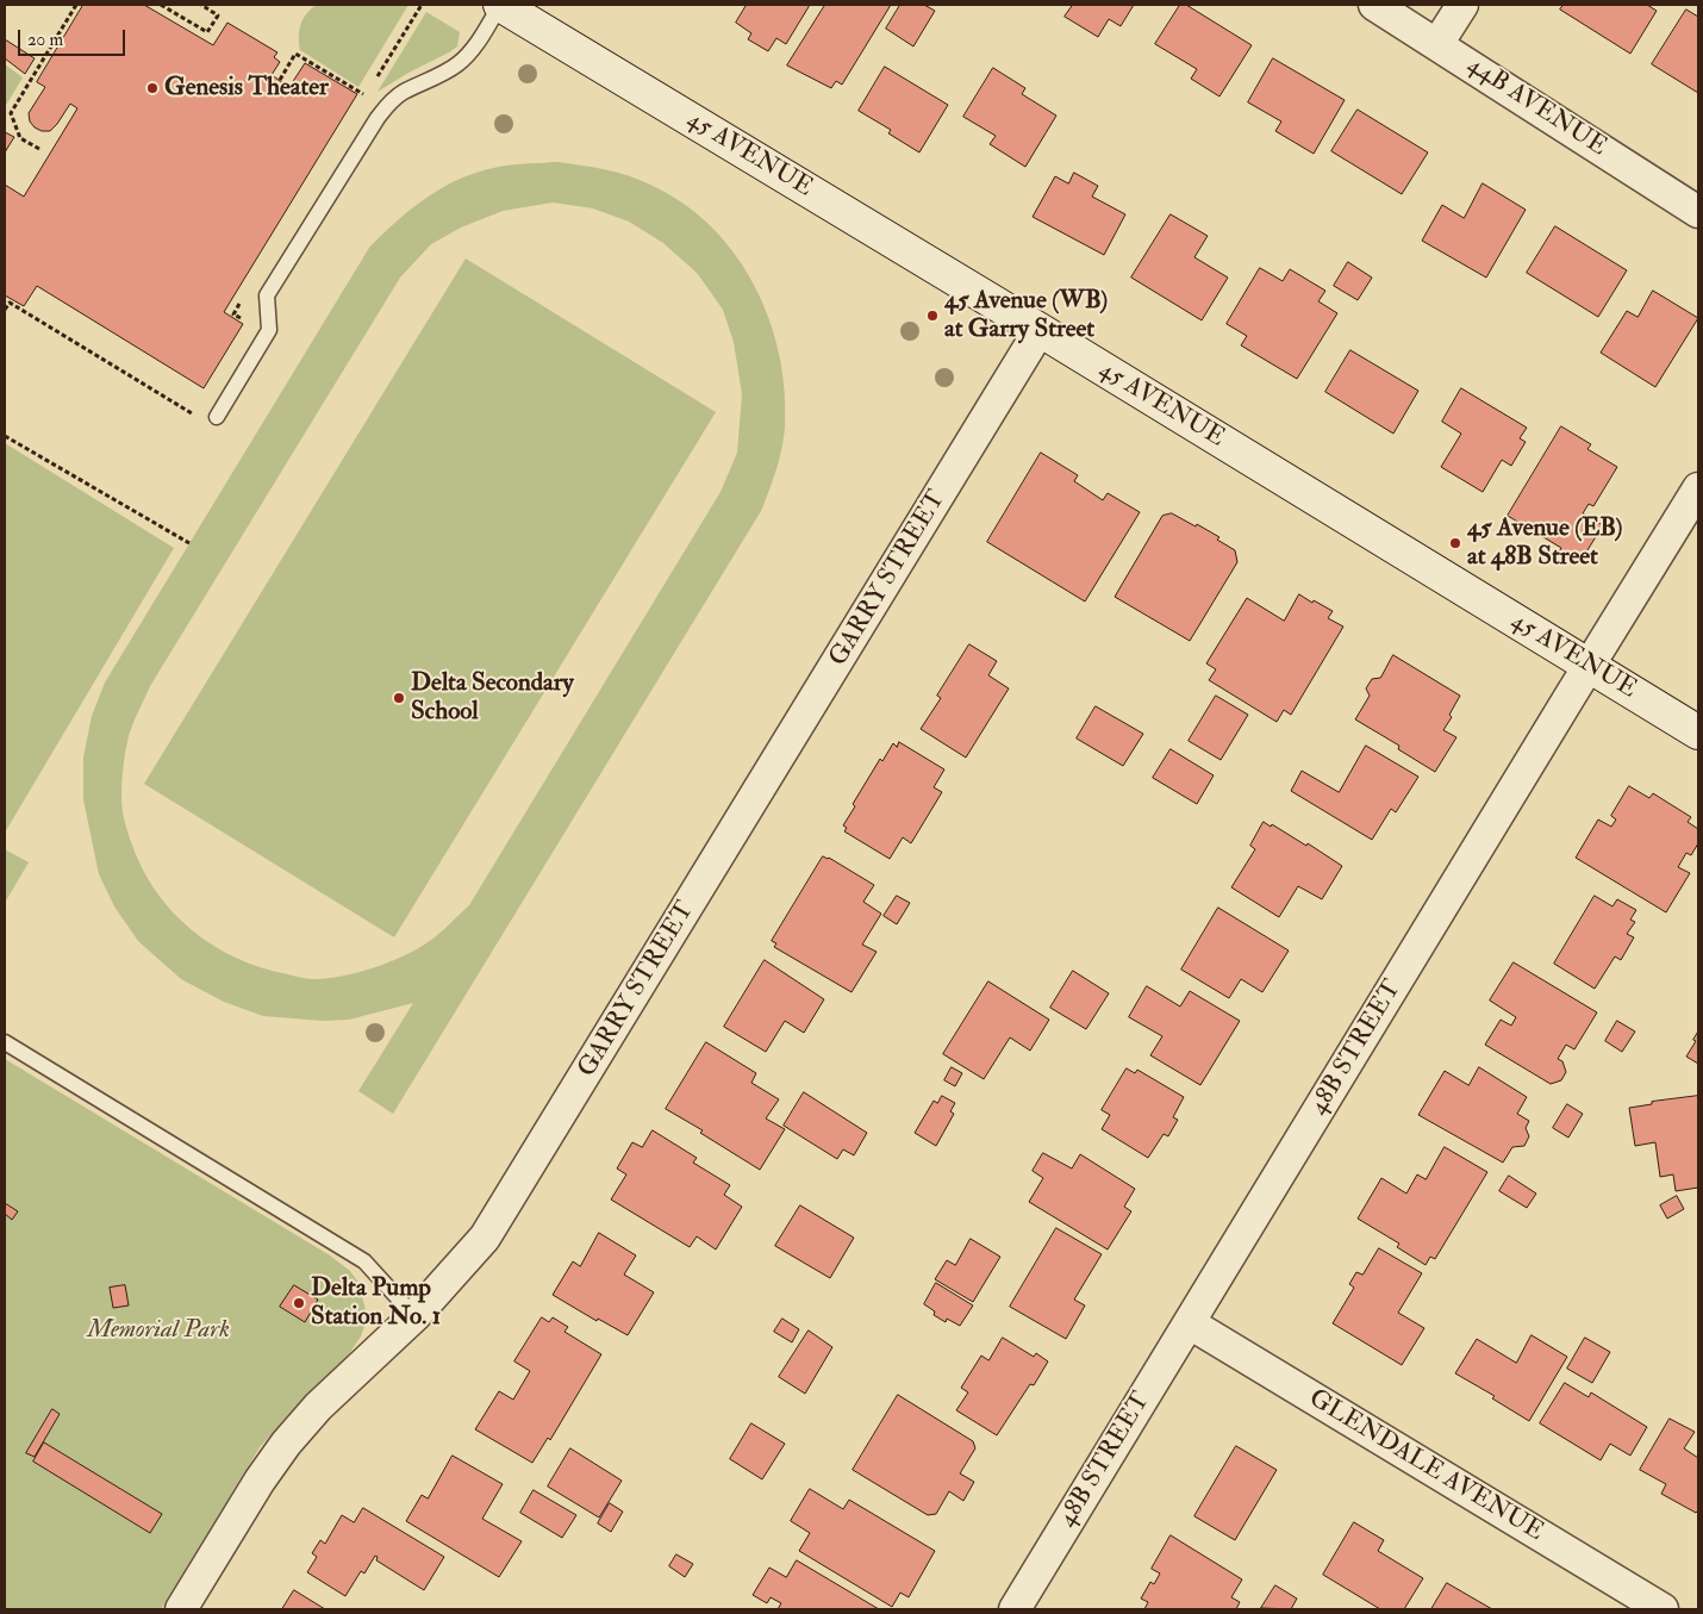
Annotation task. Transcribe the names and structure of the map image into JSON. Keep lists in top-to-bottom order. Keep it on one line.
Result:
{"streets":{"street":["44B AVENUE","45 AVENUE","GARRY STREET","48B STREET","GLENDALE AVENUE"]},"crossings":[["45 AVENUE","GARRY STREET"],["45 AVENUE","48B STREET"],["48B STREET","GLENDALE AVENUE"]],"parks":["Memorial Park"],"places":["Genesis Theater","45 Avenue (WB) at Garry Street","45 Avenue (EB) at 48B Street","Delta Secondary School","Delta Pump Station No. 1"],"scale_bar":"20 m"}
